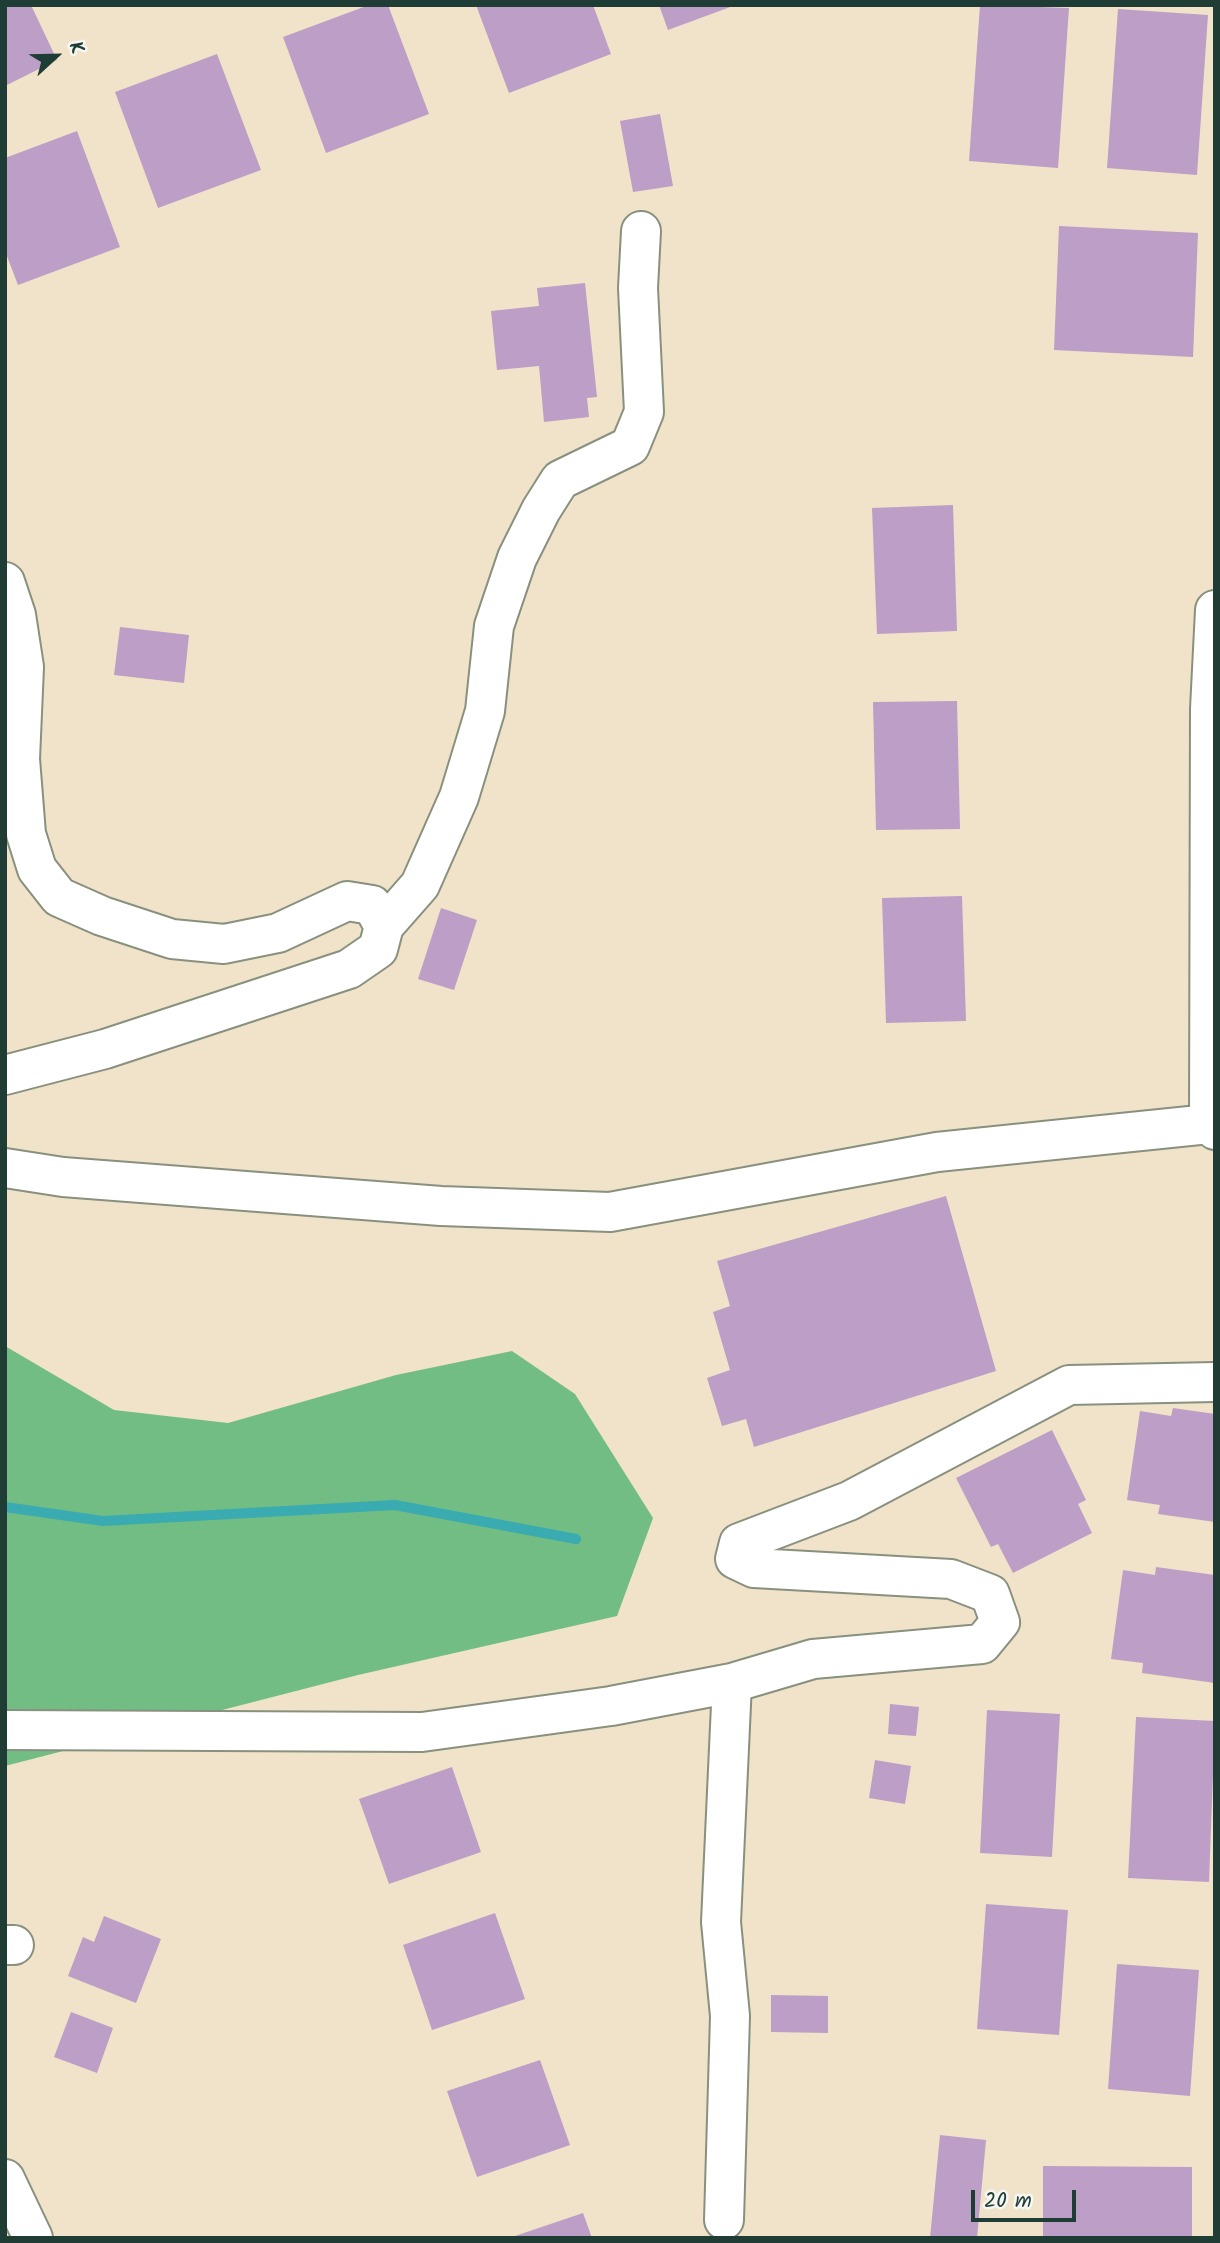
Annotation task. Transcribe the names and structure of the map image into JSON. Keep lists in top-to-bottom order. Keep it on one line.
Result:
{"scale_bar":"20 m","north":"right"}
